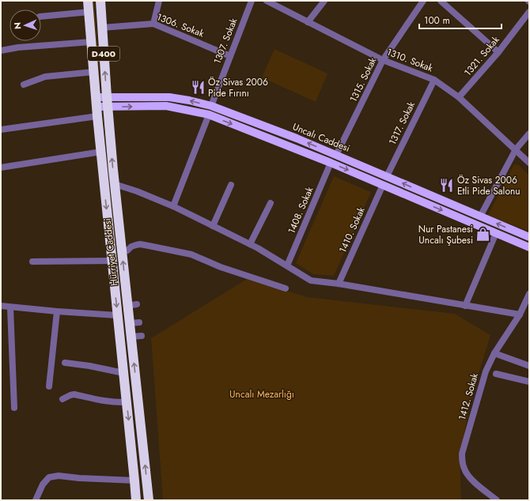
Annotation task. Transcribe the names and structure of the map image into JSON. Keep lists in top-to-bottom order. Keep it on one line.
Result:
{"streets":{"highway":["D400","Hürriyet Caddesi"],"main road":["Uncalı Caddesi"],"street":["1306. Sokak","1307. Sokak","1321. Sokak","1310. Sokak","1315. Sokak","1317. Sokak","1408. Sokak","1410. Sokak","1412. Sokak"]},"crossings":[["1306. Sokak","1307. Sokak"],["1306. Sokak","Hürriyet Caddesi"],["1307. Sokak","Uncalı Caddesi"],["1321. Sokak","1310. Sokak"],["1310. Sokak","1315. Sokak"],["1310. Sokak","1317. Sokak"],["1315. Sokak","Uncalı Caddesi"],["1317. Sokak","Uncalı Caddesi"],["Uncalı Caddesi","1408. Sokak"],["Uncalı Caddesi","1410. Sokak"],["Uncalı Caddesi","Hürriyet Caddesi"]],"parks":["Uncalı Mezarlığı"],"places":{"restaurant":["Öz Sivas 2006 Pide Fırını","Öz Sivas 2006 Etli Pide Salonu"],"shop":["Nur Pastanesi Uncalı Şubesi"]},"scale_bar":"100 m","north":"left"}
